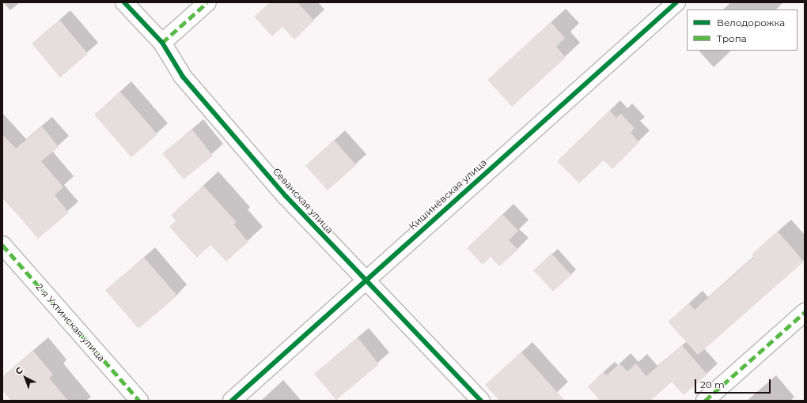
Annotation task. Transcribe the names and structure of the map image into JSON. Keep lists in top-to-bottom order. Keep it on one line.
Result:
{"streets":{"street":["Кишинёвская улица","Севанская улица","2-я Ухтинская улица"]},"crossings":[["Кишинёвская улица","Севанская улица"]],"legend":["Велодорожка","Тропа"],"scale_bar":"20 m","north":"top left"}
